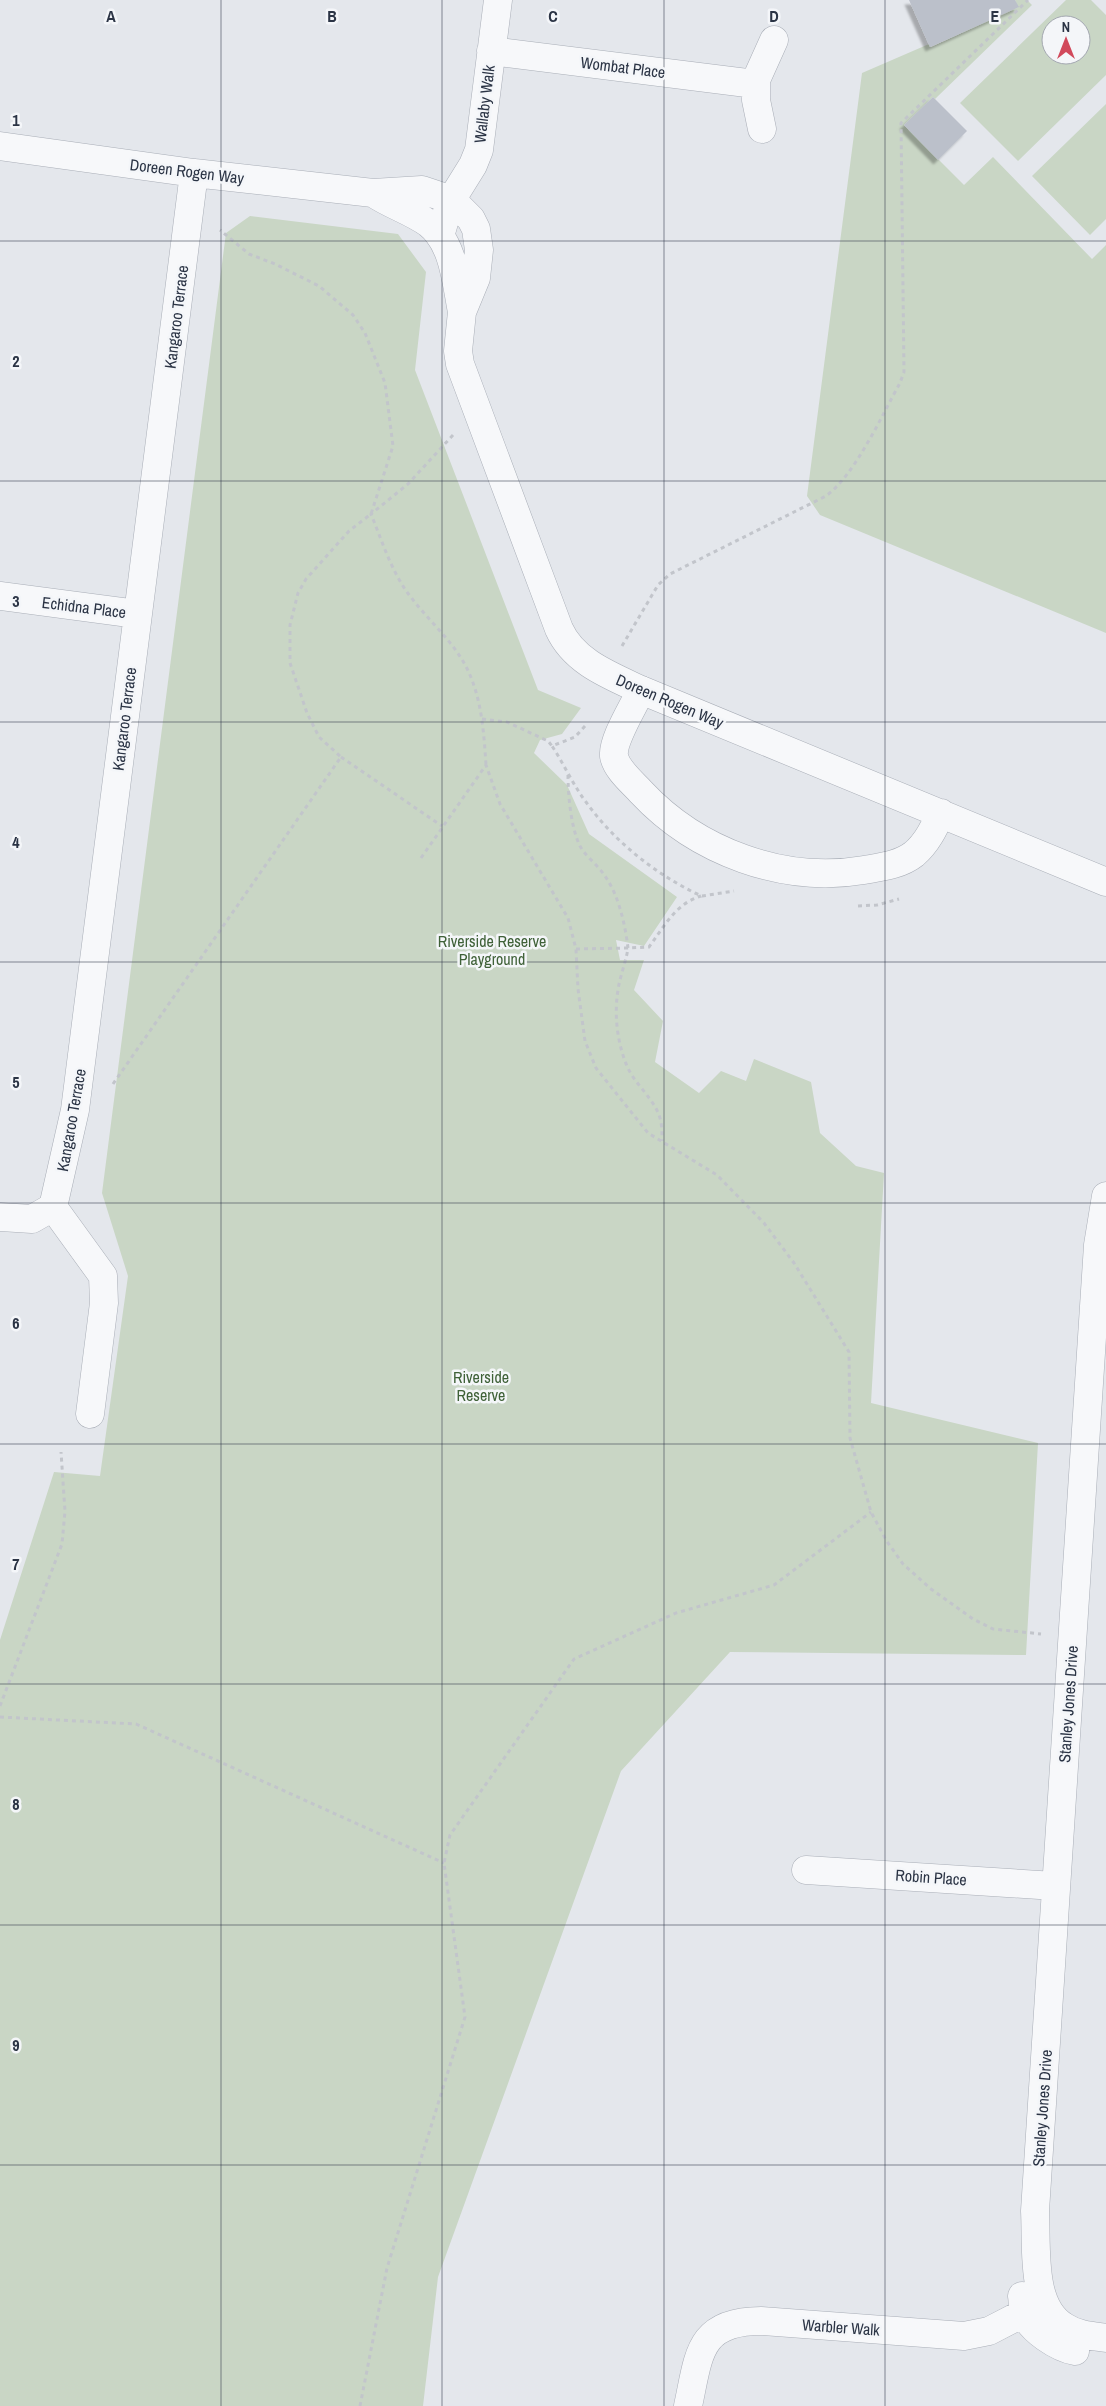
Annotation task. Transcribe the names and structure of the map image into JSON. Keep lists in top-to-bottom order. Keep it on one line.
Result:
{"streets":{"street":["Wombat Place","Wallaby Walk","Doreen Rogen Way","Kangaroo Terrace","Echidna Place","Stanley Jones Drive","Robin Place","Warbler Walk"]},"crossings":[["Wombat Place","Wallaby Walk"],["Wallaby Walk","Doreen Rogen Way"],["Doreen Rogen Way","Kangaroo Terrace"],["Kangaroo Terrace","Echidna Place"],["Stanley Jones Drive","Robin Place"],["Stanley Jones Drive","Warbler Walk"]],"parks":["Riverside Reserve Playground","Riverside Reserve"],"north":"top","grid":{"columns":["A","B","C","D","E"],"rows":["1","2","3","4","5","6","7","8","9"]}}
